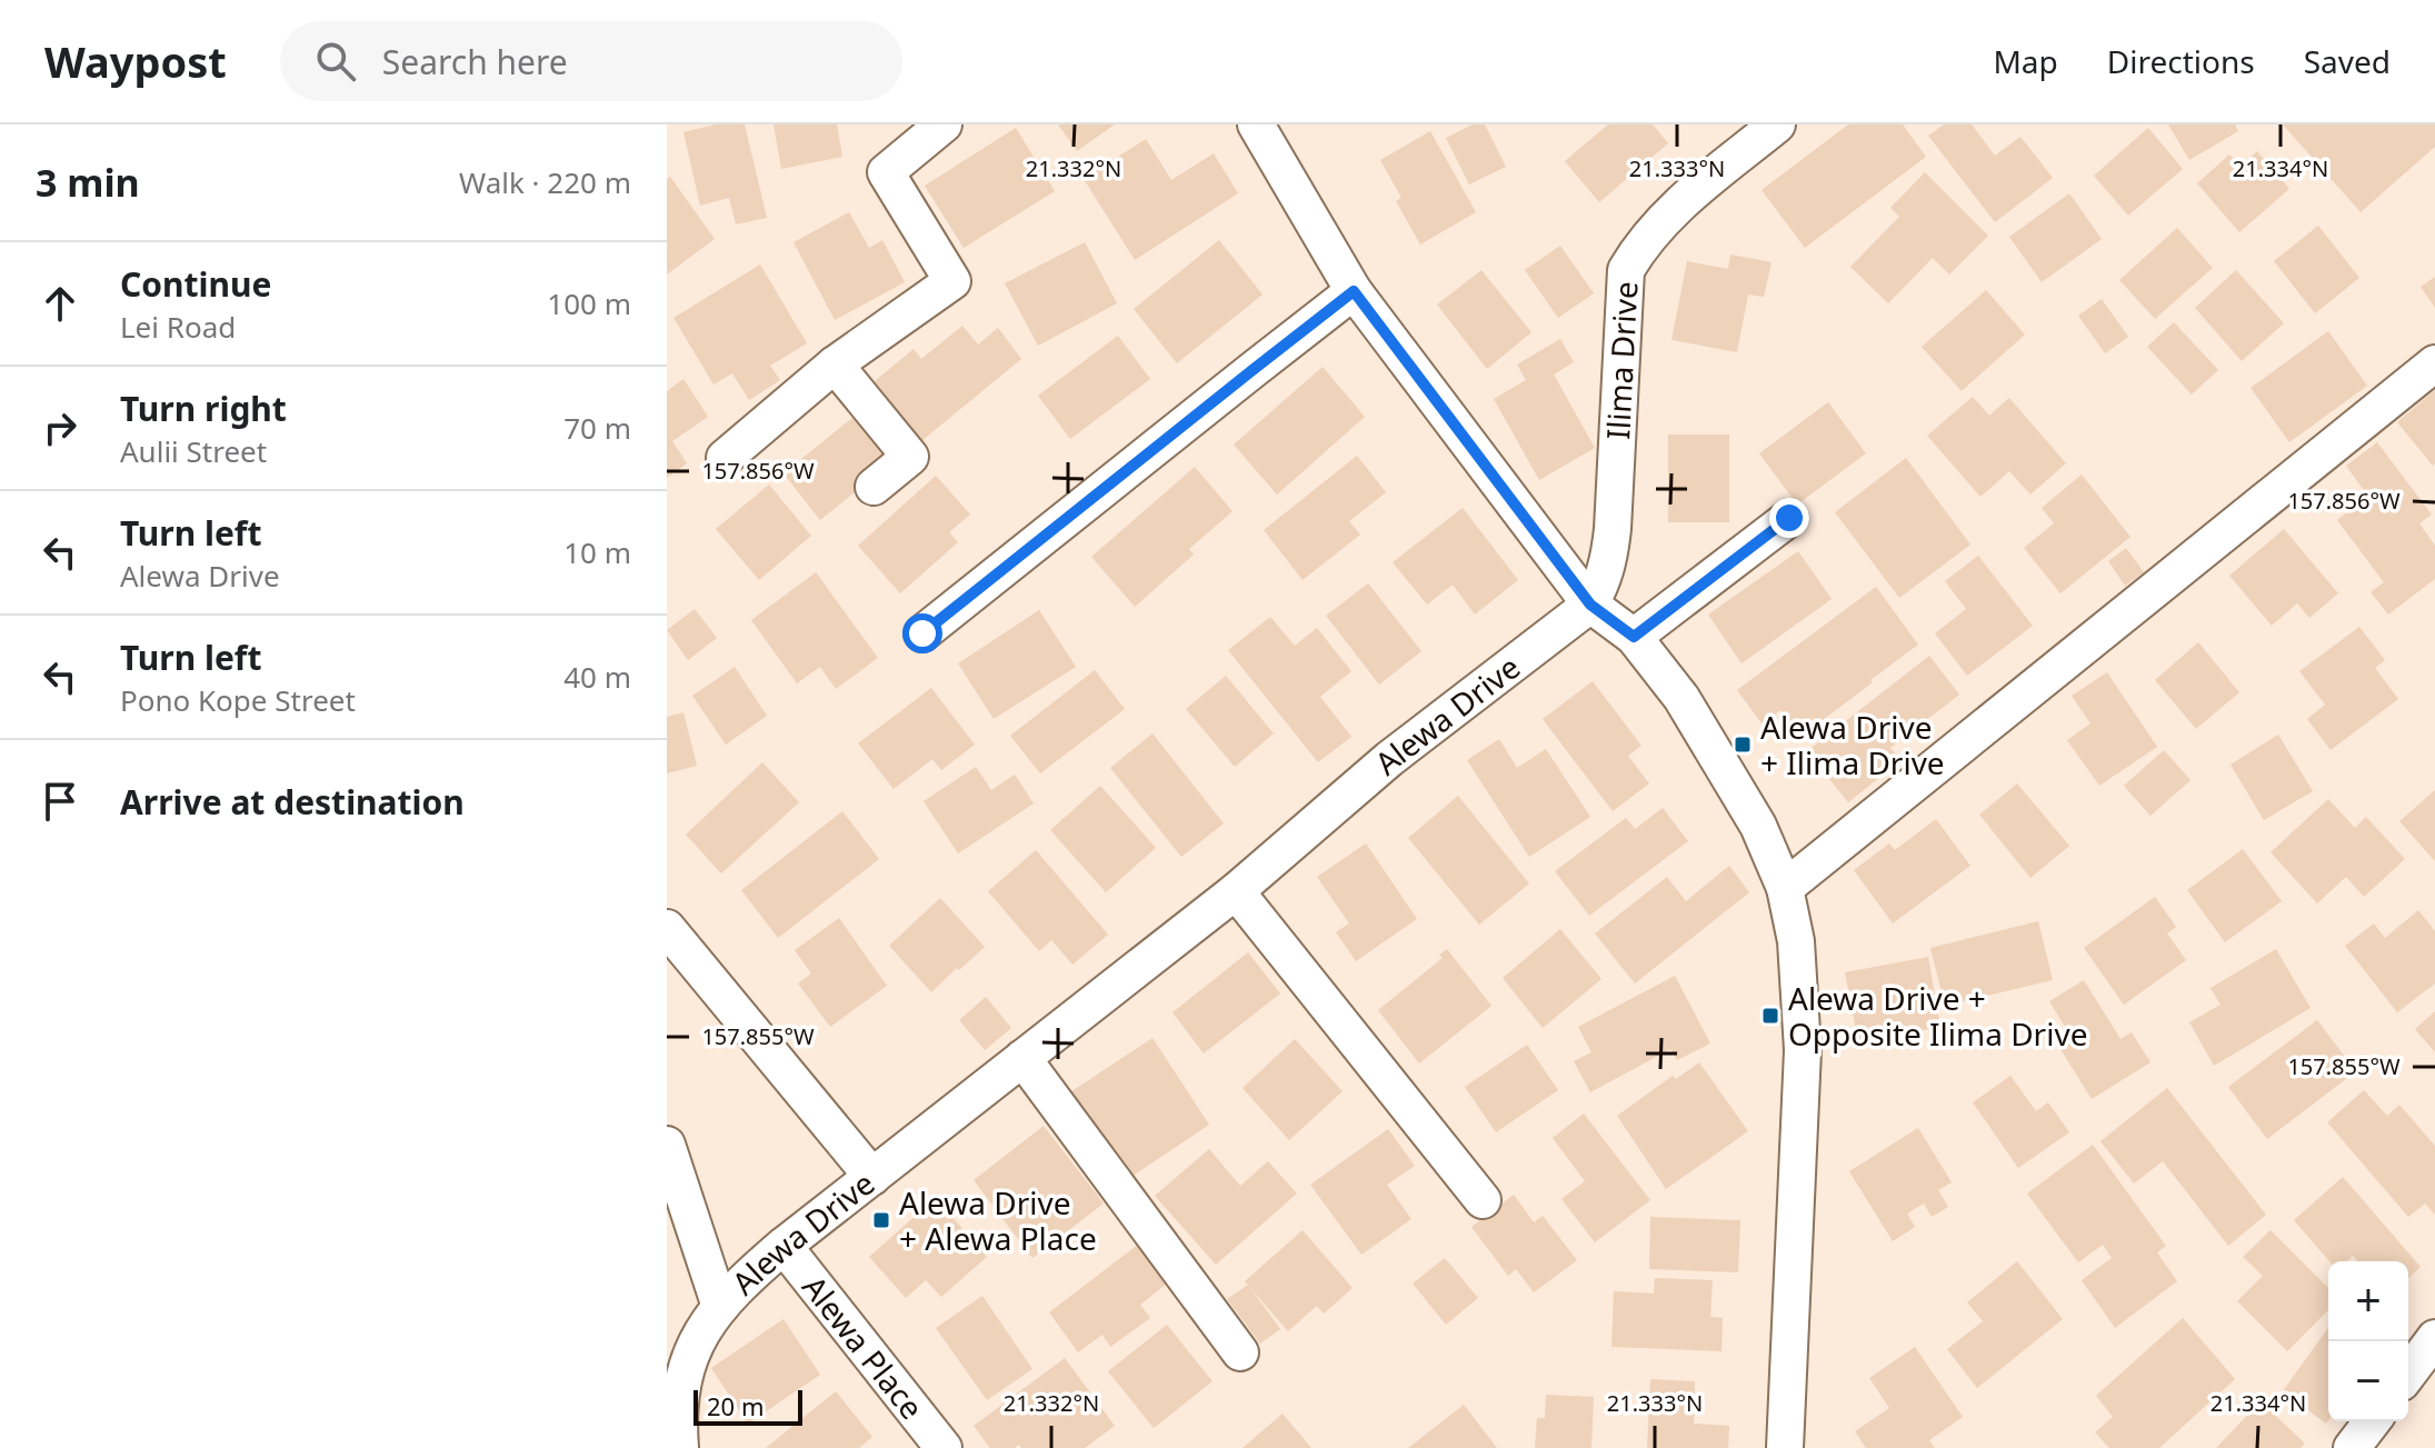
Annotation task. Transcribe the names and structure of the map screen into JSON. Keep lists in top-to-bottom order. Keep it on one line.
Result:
{"streets":{"street":["Ilima Drive","Alewa Drive","Alewa Place"]},"crossings":[["Ilima Drive","Alewa Drive"],["Alewa Drive","Alewa Place"]],"places":{"transit":["Alewa Drive + Ilima Drive","Alewa Drive + Opposite Ilima Drive","Alewa Drive + Alewa Place"]},"scale_bar":"20 m","page":{"header":"Waypost","search":"Search here","nav":["Map","Directions","Saved"],"heading":["3 min","Walk · 220 m"],"list":[["Continue","Lei Road","100 m"],["Turn right","Aulii Street","70 m"],["Turn left","Alewa Drive","10 m"],["Turn left","Pono Kope Street","40 m"],"Arrive at destination"],"map_buttons":["+","−"],"scale":"20 m"},"coordinates":["21.332°N","21.333°N","21.334°N","157.856°W","157.855°W"]}
